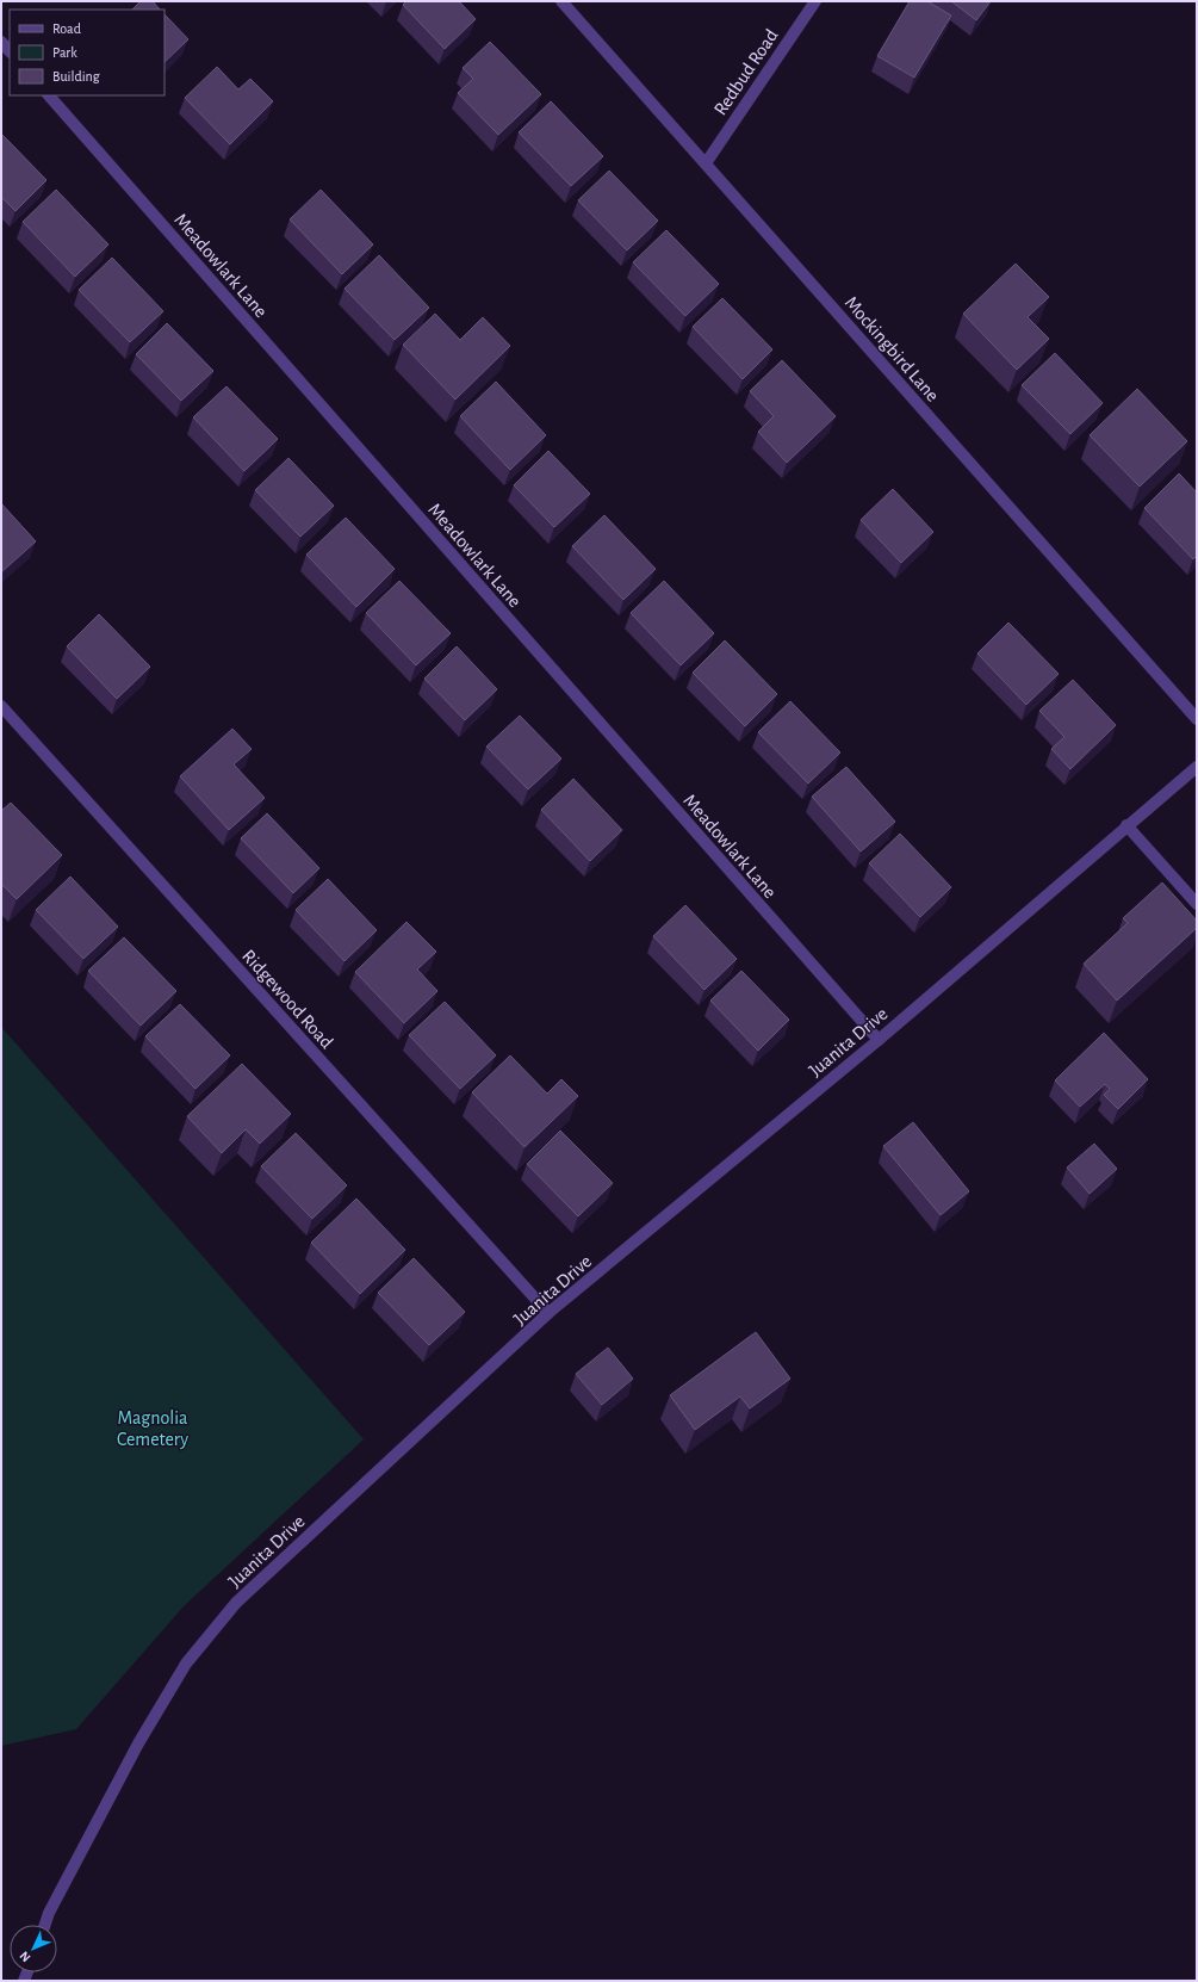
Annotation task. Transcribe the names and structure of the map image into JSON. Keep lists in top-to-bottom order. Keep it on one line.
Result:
{"streets":{"street":["Redbud Road","Meadowlark Lane","Mockingbird Lane","Ridgewood Road","Juanita Drive"]},"crossings":[["Redbud Road","Mockingbird Lane"],["Meadowlark Lane","Juanita Drive"],["Ridgewood Road","Juanita Drive"]],"parks":["Magnolia Cemetery"],"legend":["Road","Park","Building"],"north":"bottom left"}
